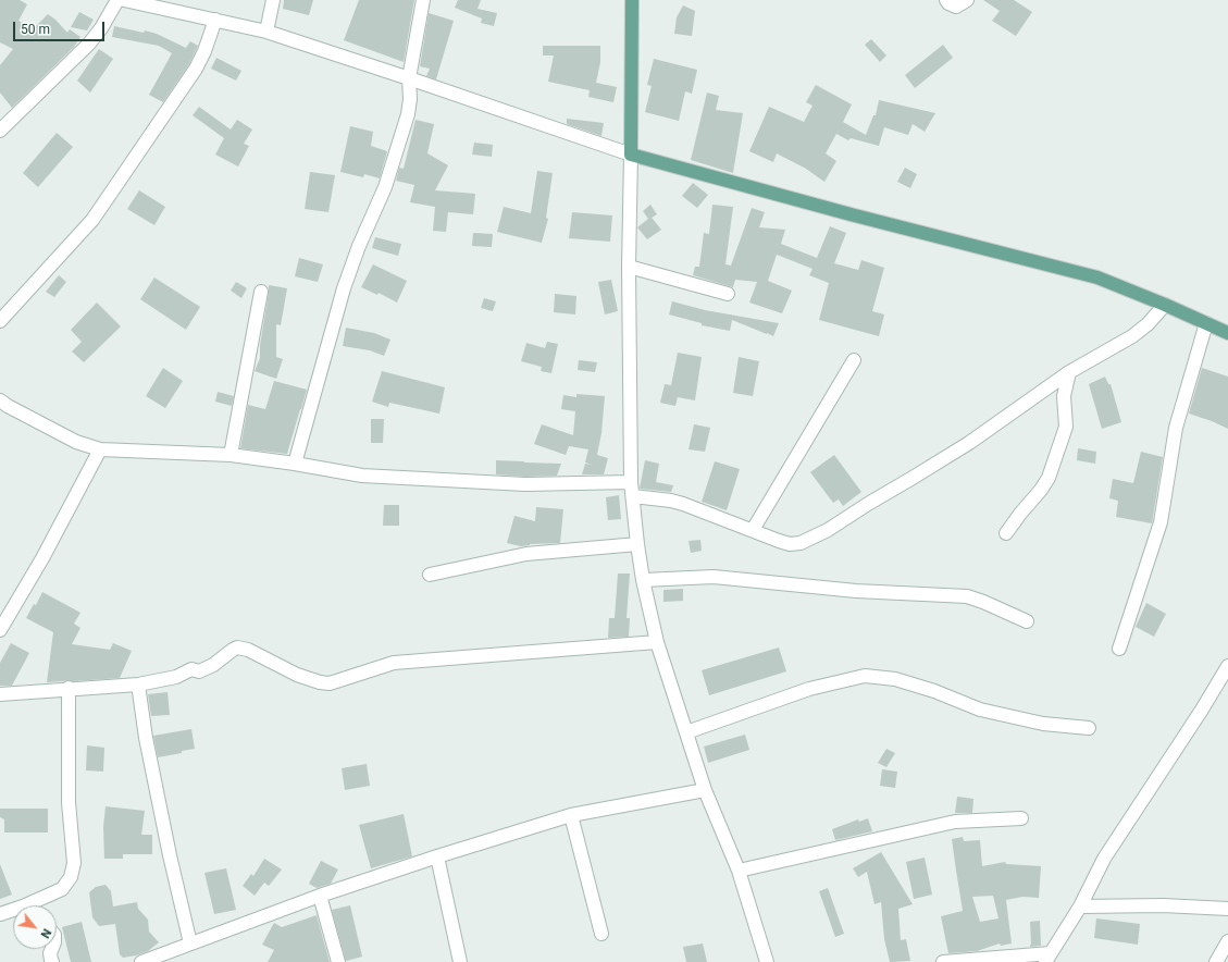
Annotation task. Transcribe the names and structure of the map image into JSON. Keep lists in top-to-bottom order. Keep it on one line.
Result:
{"scale_bar":"50 m","north":"bottom right"}
